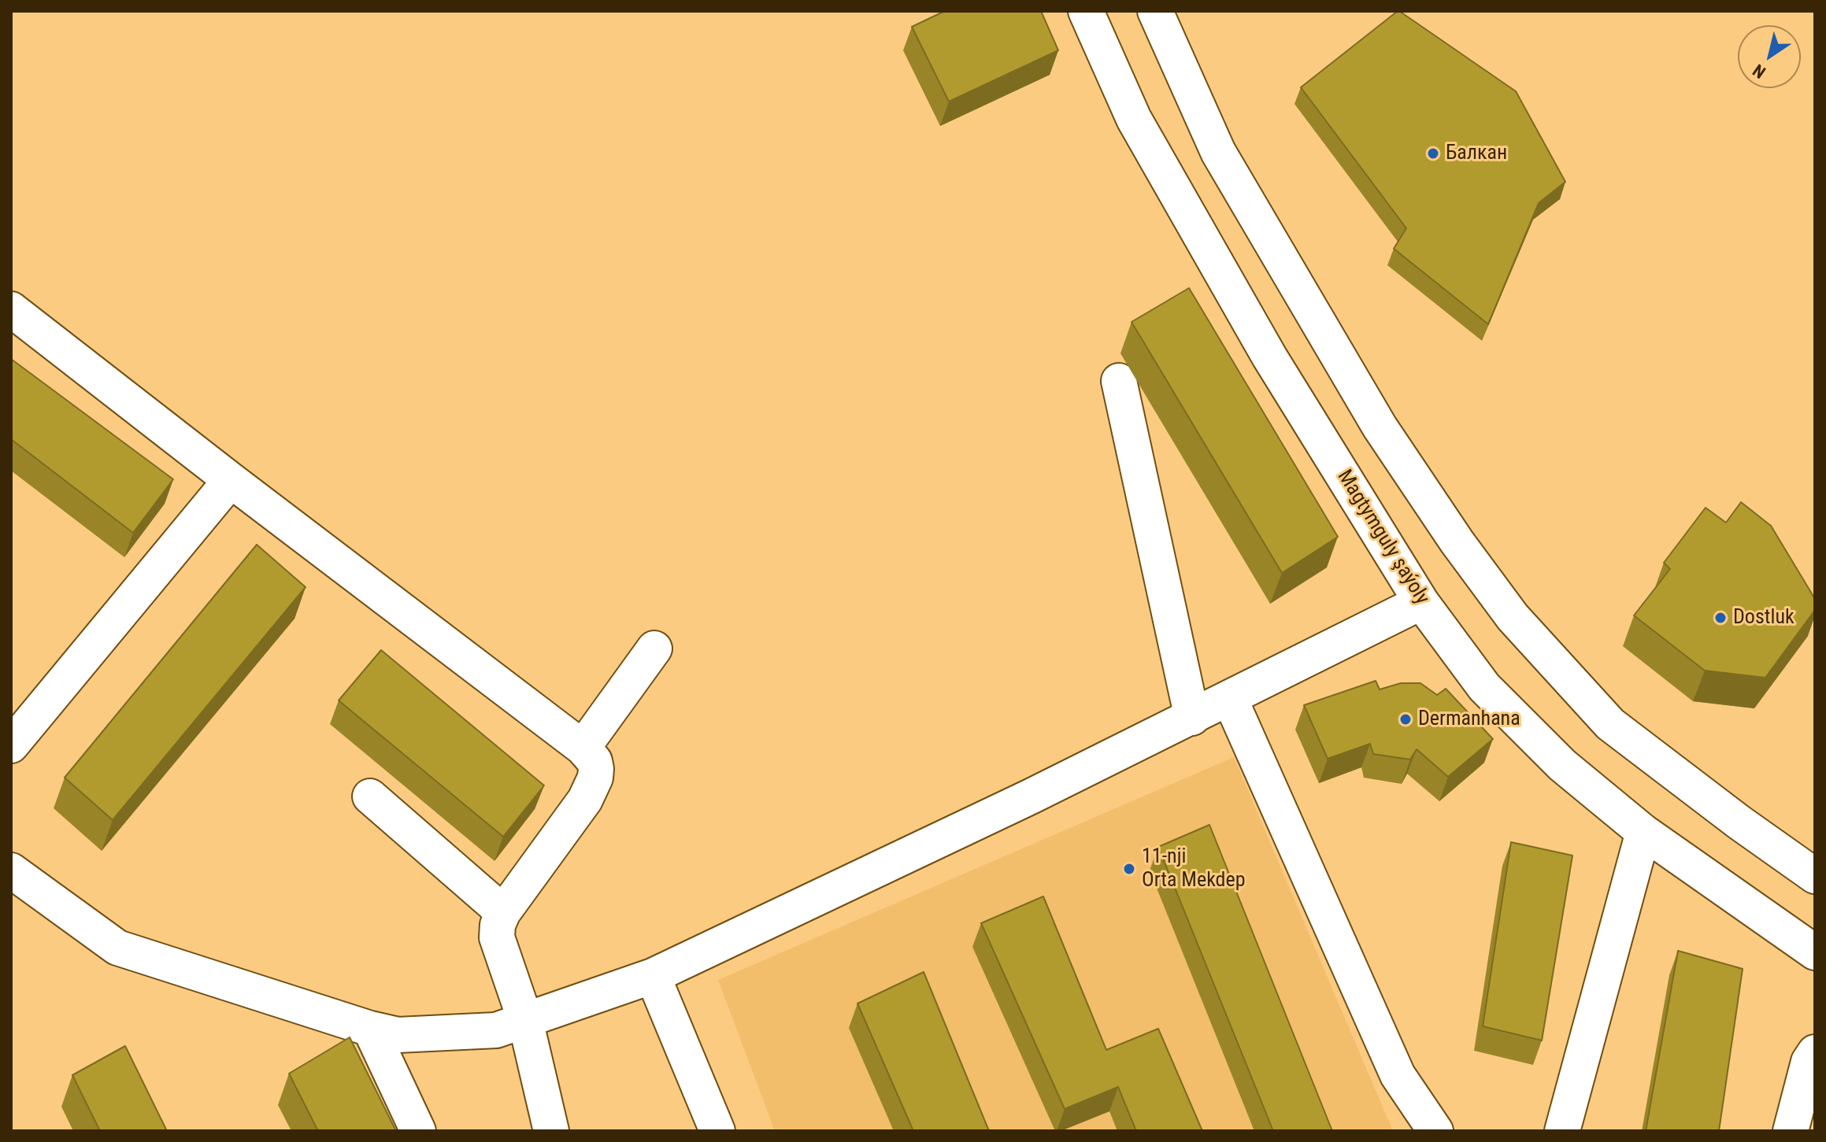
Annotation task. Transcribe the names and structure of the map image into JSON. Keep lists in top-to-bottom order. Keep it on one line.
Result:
{"streets":{"street":["Magtymguly şaýoly"]},"places":["Балкан","Dostluk","Dermanhana","11-nji Orta Mekdep"],"north":"bottom left"}
